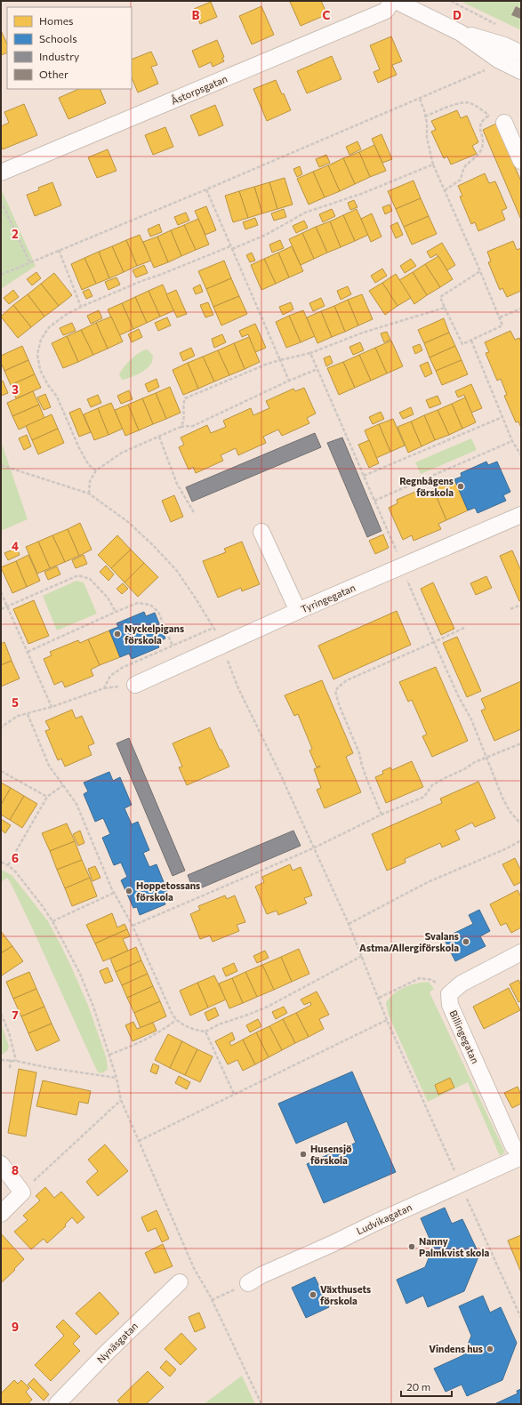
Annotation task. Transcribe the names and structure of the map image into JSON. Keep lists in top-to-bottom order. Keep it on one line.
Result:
{"streets":{"street":["Åstorpsgatan","Tyringegatan","Billingegatan","Ludvikagatan","Nynäsgatan"]},"places":["Regnbågens förskola","Nyckelpigans förskola","Hoppetossans förskola","Svalans Astma/Allergiförskola","Husensjö förskola","Nanny Palmkvist skola","Växthusets förskola","Vindens hus"],"legend":["Homes","Schools","Industry","Other"],"scale_bar":"20 m","grid":{"columns":["B","C","D"],"rows":["2","3","4","5","6","7","8","9"]}}
